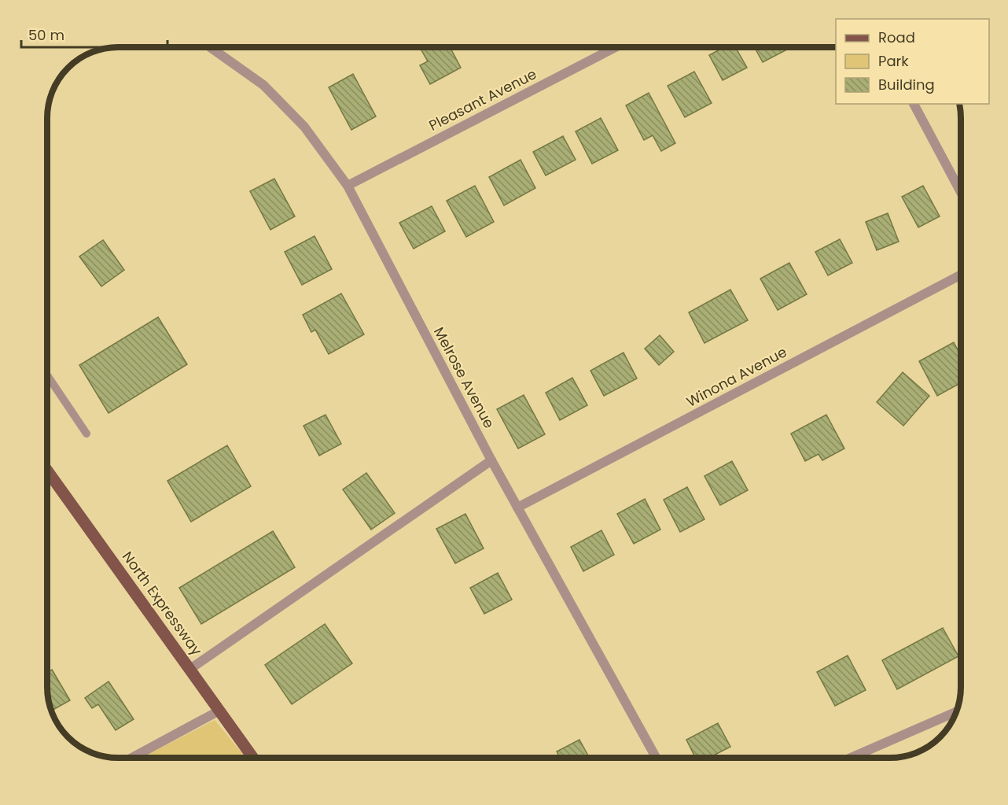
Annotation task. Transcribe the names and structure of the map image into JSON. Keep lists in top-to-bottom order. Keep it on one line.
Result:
{"streets":{"main road":["North Expressway"],"street":["Pleasant Avenue","Winona Avenue","Melrose Avenue"]},"crossings":[["Pleasant Avenue","Melrose Avenue"],["Winona Avenue","Melrose Avenue"]],"legend":["Road","Park","Building"],"scale_bar":"50 m"}
